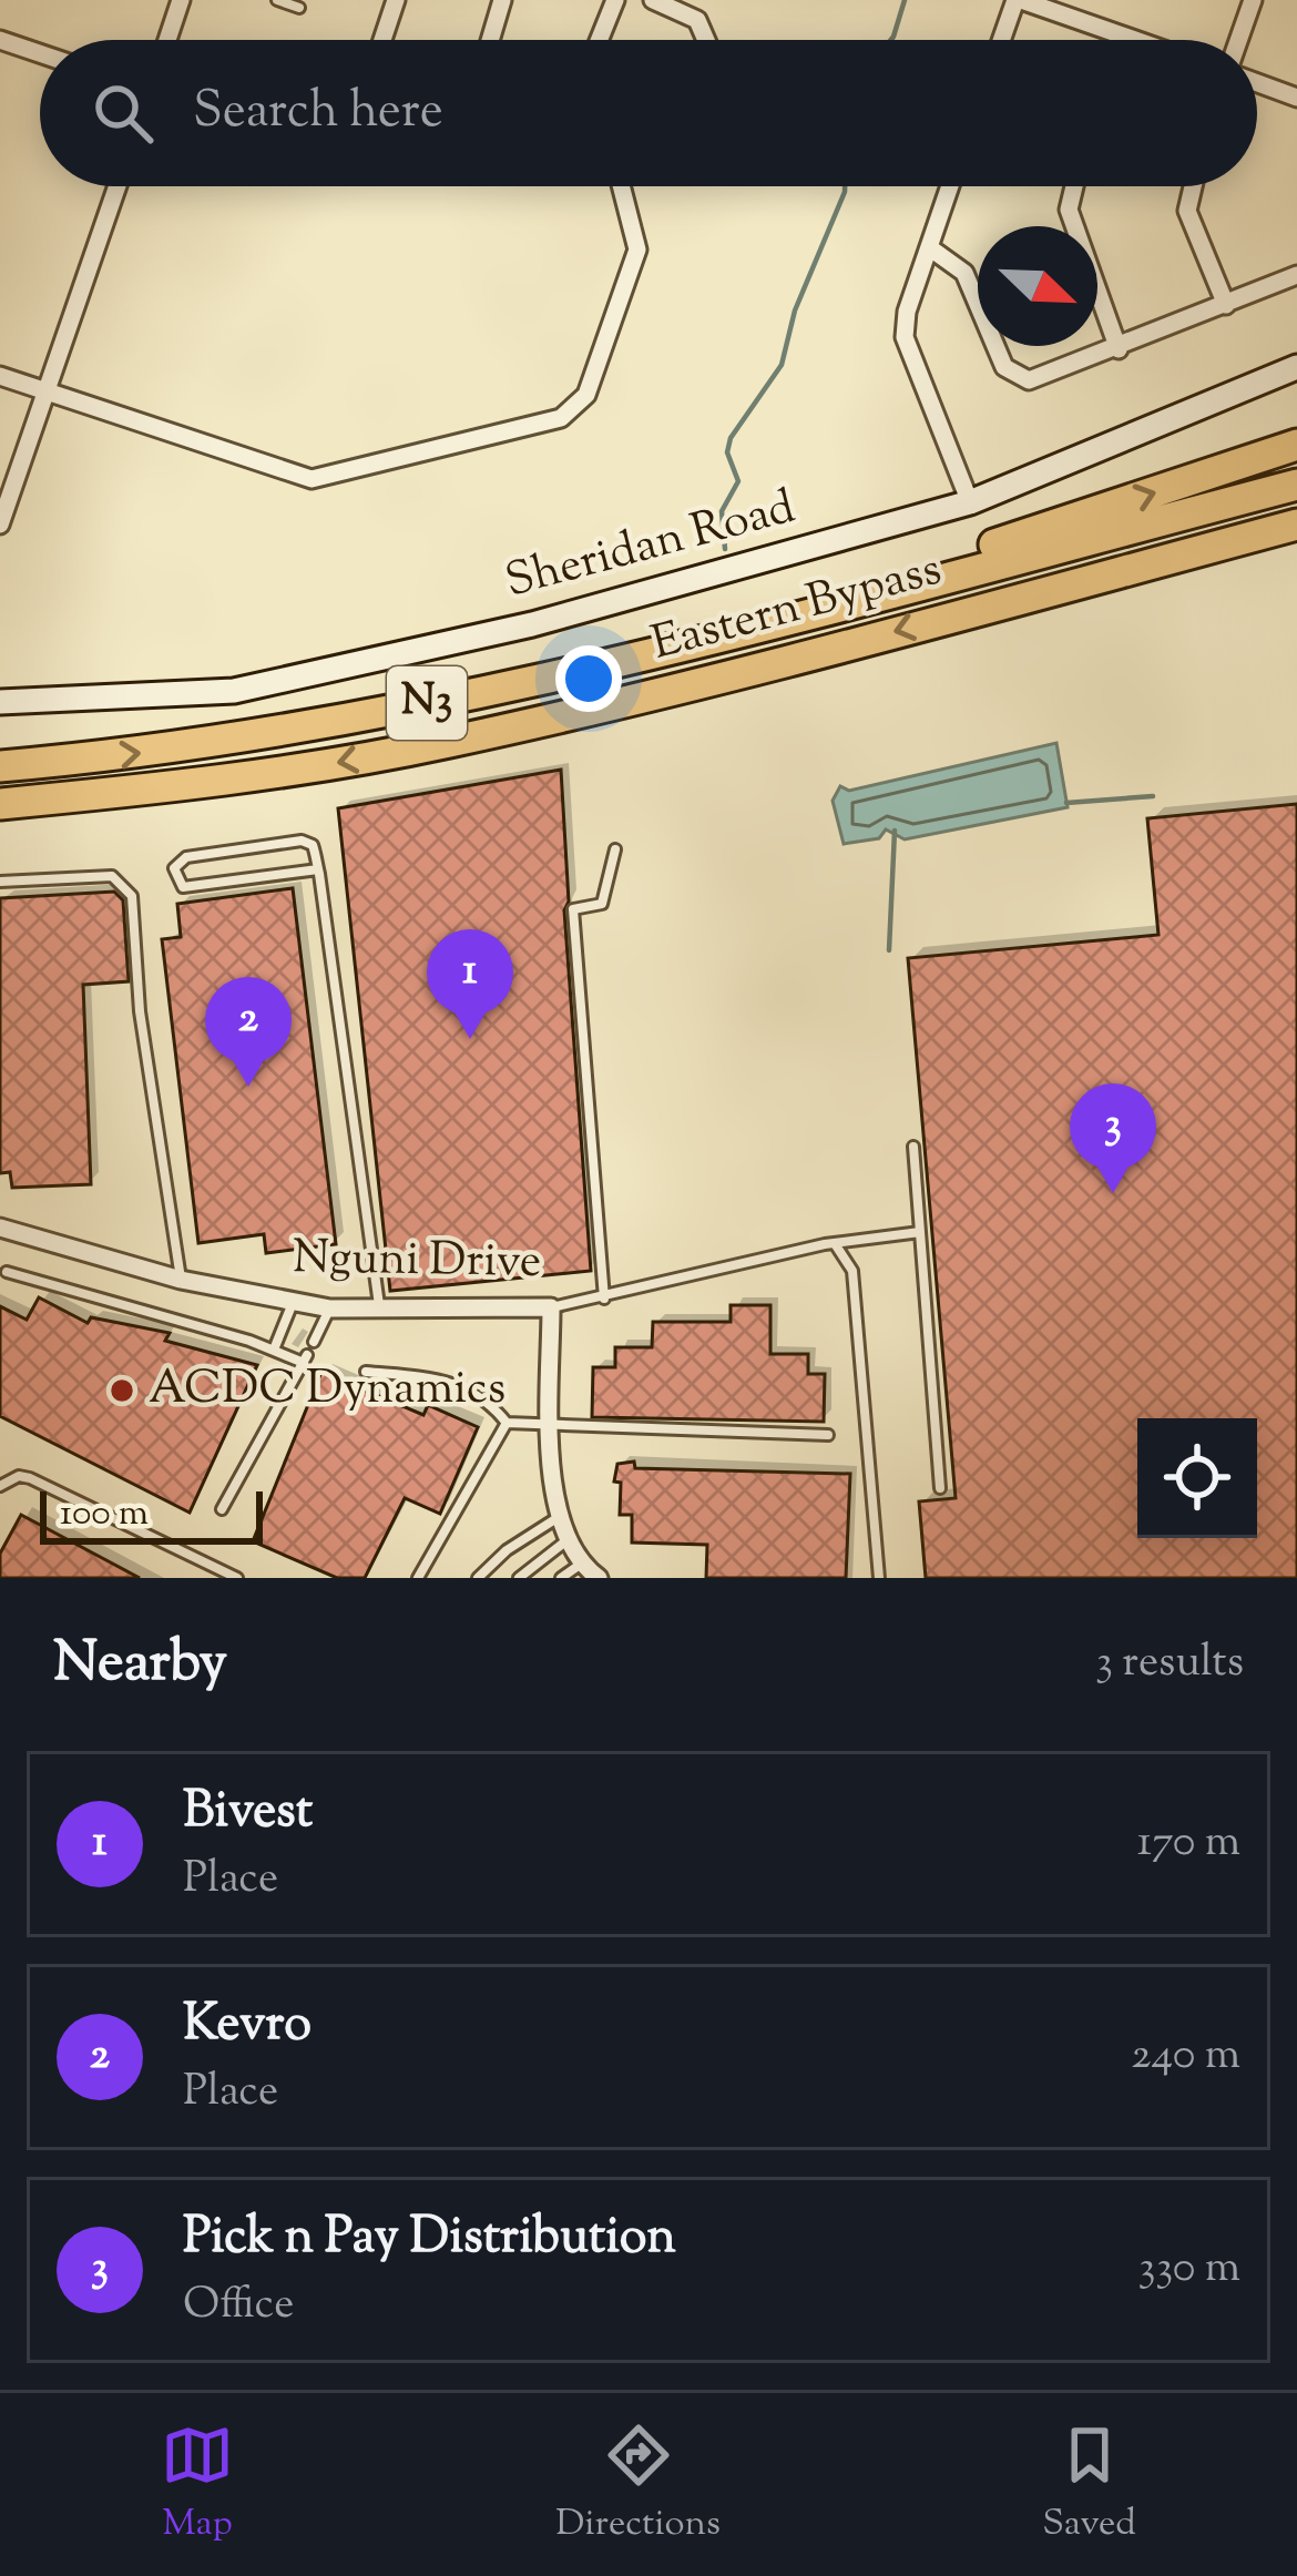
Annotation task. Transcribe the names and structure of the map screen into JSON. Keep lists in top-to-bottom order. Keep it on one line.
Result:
{"streets":{"highway":["Eastern Bypass","N3"],"street":["Sheridan Road","Nguni Drive"]},"places":["ACDC Dynamics"],"scale_bar":"100 m","north":"bottom right","page":{"search":"Search here","pins":["1","2","3"],"scale":"100 m","heading":["Nearby","3 results"],"list":[{"mark":"1","name":"Bivest","note":"Place","value":"170 m"},{"mark":"2","name":"Kevro","note":"Place","value":"240 m"},{"mark":"3","name":"Pick n Pay Distribution","note":"Office","value":"330 m"}],"nav":["Map","Directions","Saved"]}}
